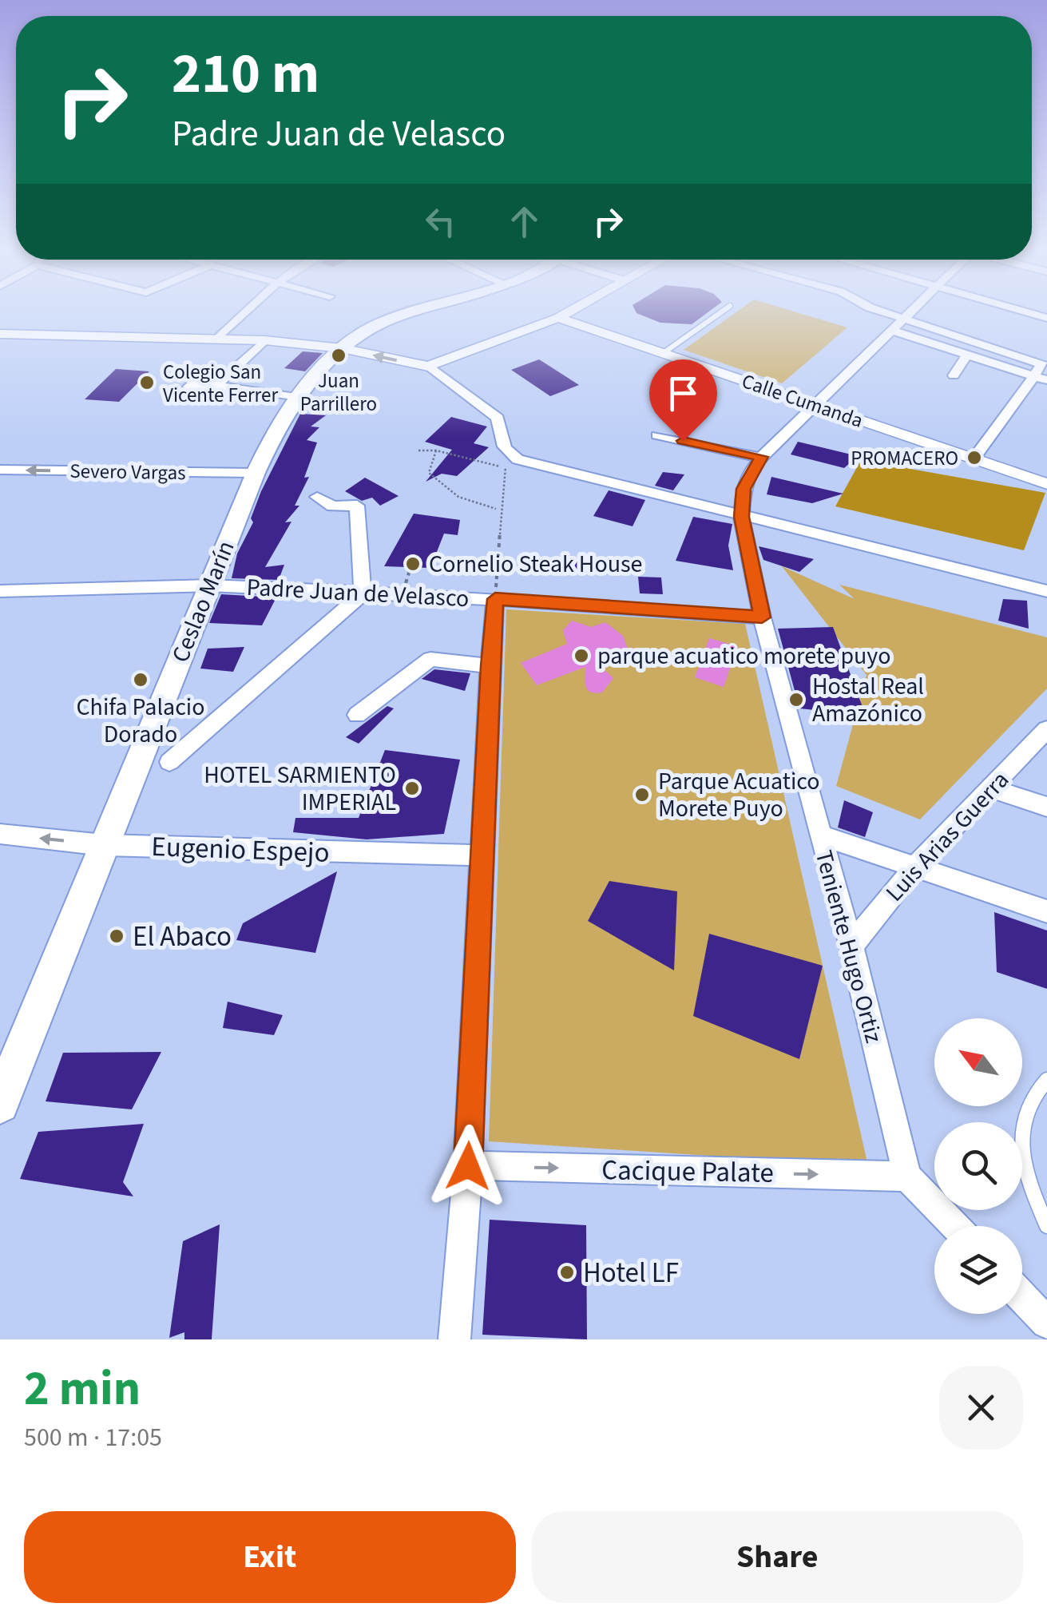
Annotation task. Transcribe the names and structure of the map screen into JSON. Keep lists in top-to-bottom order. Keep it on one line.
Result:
{"streets":{"main road":["Ceslao Marín"],"street":["Calle Cumanda","Severo Vargas","Padre Juan de Velasco","Luis Arias Guerra","Eugenio Espejo","Teniente Hugo Ortiz","Cacique Palate"]},"crossings":[["Calle Cumanda","Teniente Hugo Ortiz"],["Severo Vargas","Ceslao Marín"],["Padre Juan de Velasco","Ceslao Marín"],["Padre Juan de Velasco","Teniente Hugo Ortiz"],["Ceslao Marín","Eugenio Espejo"],["Luis Arias Guerra","Teniente Hugo Ortiz"],["Teniente Hugo Ortiz","Cacique Palate"]],"one_way":["Cacique Palate"],"places":["Juan Parrillero","Colegio San Vicente Ferrer","PROMACERO","Cornelio Steak House","parque acuatico morete puyo","Chifa Palacio Dorado","Hostal Real Amazónico","HOTEL SARMIENTO IMPERIAL","Parque Acuatico Morete Puyo","El Abaco","Hotel LF"],"north":"top left","page":{"turn":["210 m","Padre Juan de Velasco"],"heading":["2 min","500 m · 17:05"],"buttons":["Exit","Share"]}}
